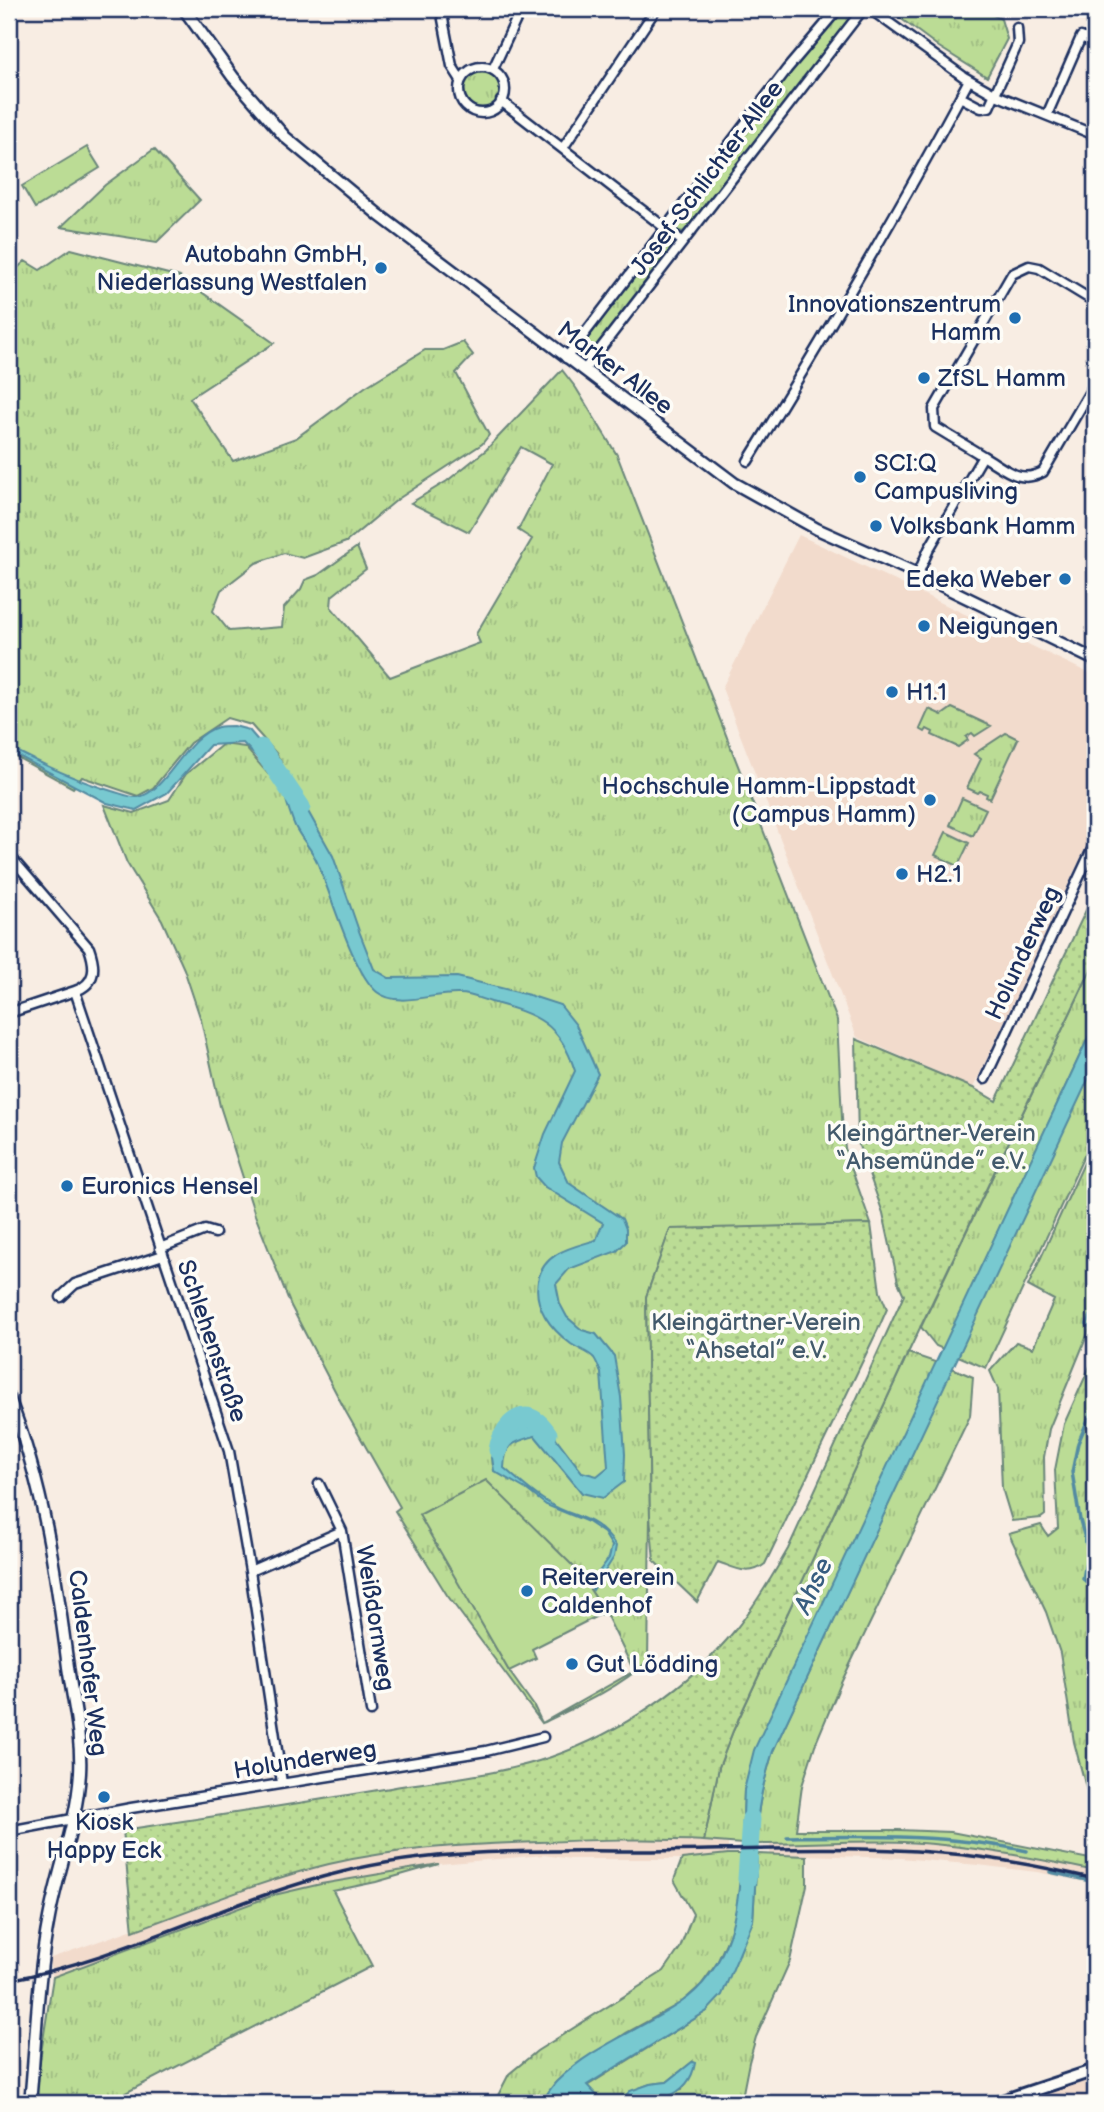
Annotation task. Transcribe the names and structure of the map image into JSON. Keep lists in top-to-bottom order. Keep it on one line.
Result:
{"streets":{"street":["Josef-Schlichter-Allee","Marker Allee","Holunderweg","Schlehenstraße","Weißdornweg","Caldenhofer Weg"]},"crossings":[["Josef-Schlichter-Allee","Marker Allee"],["Holunderweg","Schlehenstraße"],["Holunderweg","Caldenhofer Weg"],["Schlehenstraße","Weißdornweg"]],"water":["Ahse"],"parks":["Kleingärtner-Verein “Ahsemünde” e.V.","Kleingärtner-Verein “Ahsetal” e.V."],"places":["Autobahn GmbH, Niederlassung Westfalen","Innovationszentrum Hamm","ZfSL Hamm","SCI:Q Campusliving","Volksbank Hamm","Edeka Weber","Neigungen","H1.1","Hochschule Hamm-Lippstadt (Campus Hamm)","H2.1","Euronics Hensel","Reiterverein Caldenhof","Gut Lödding","Kiosk Happy Eck"]}
